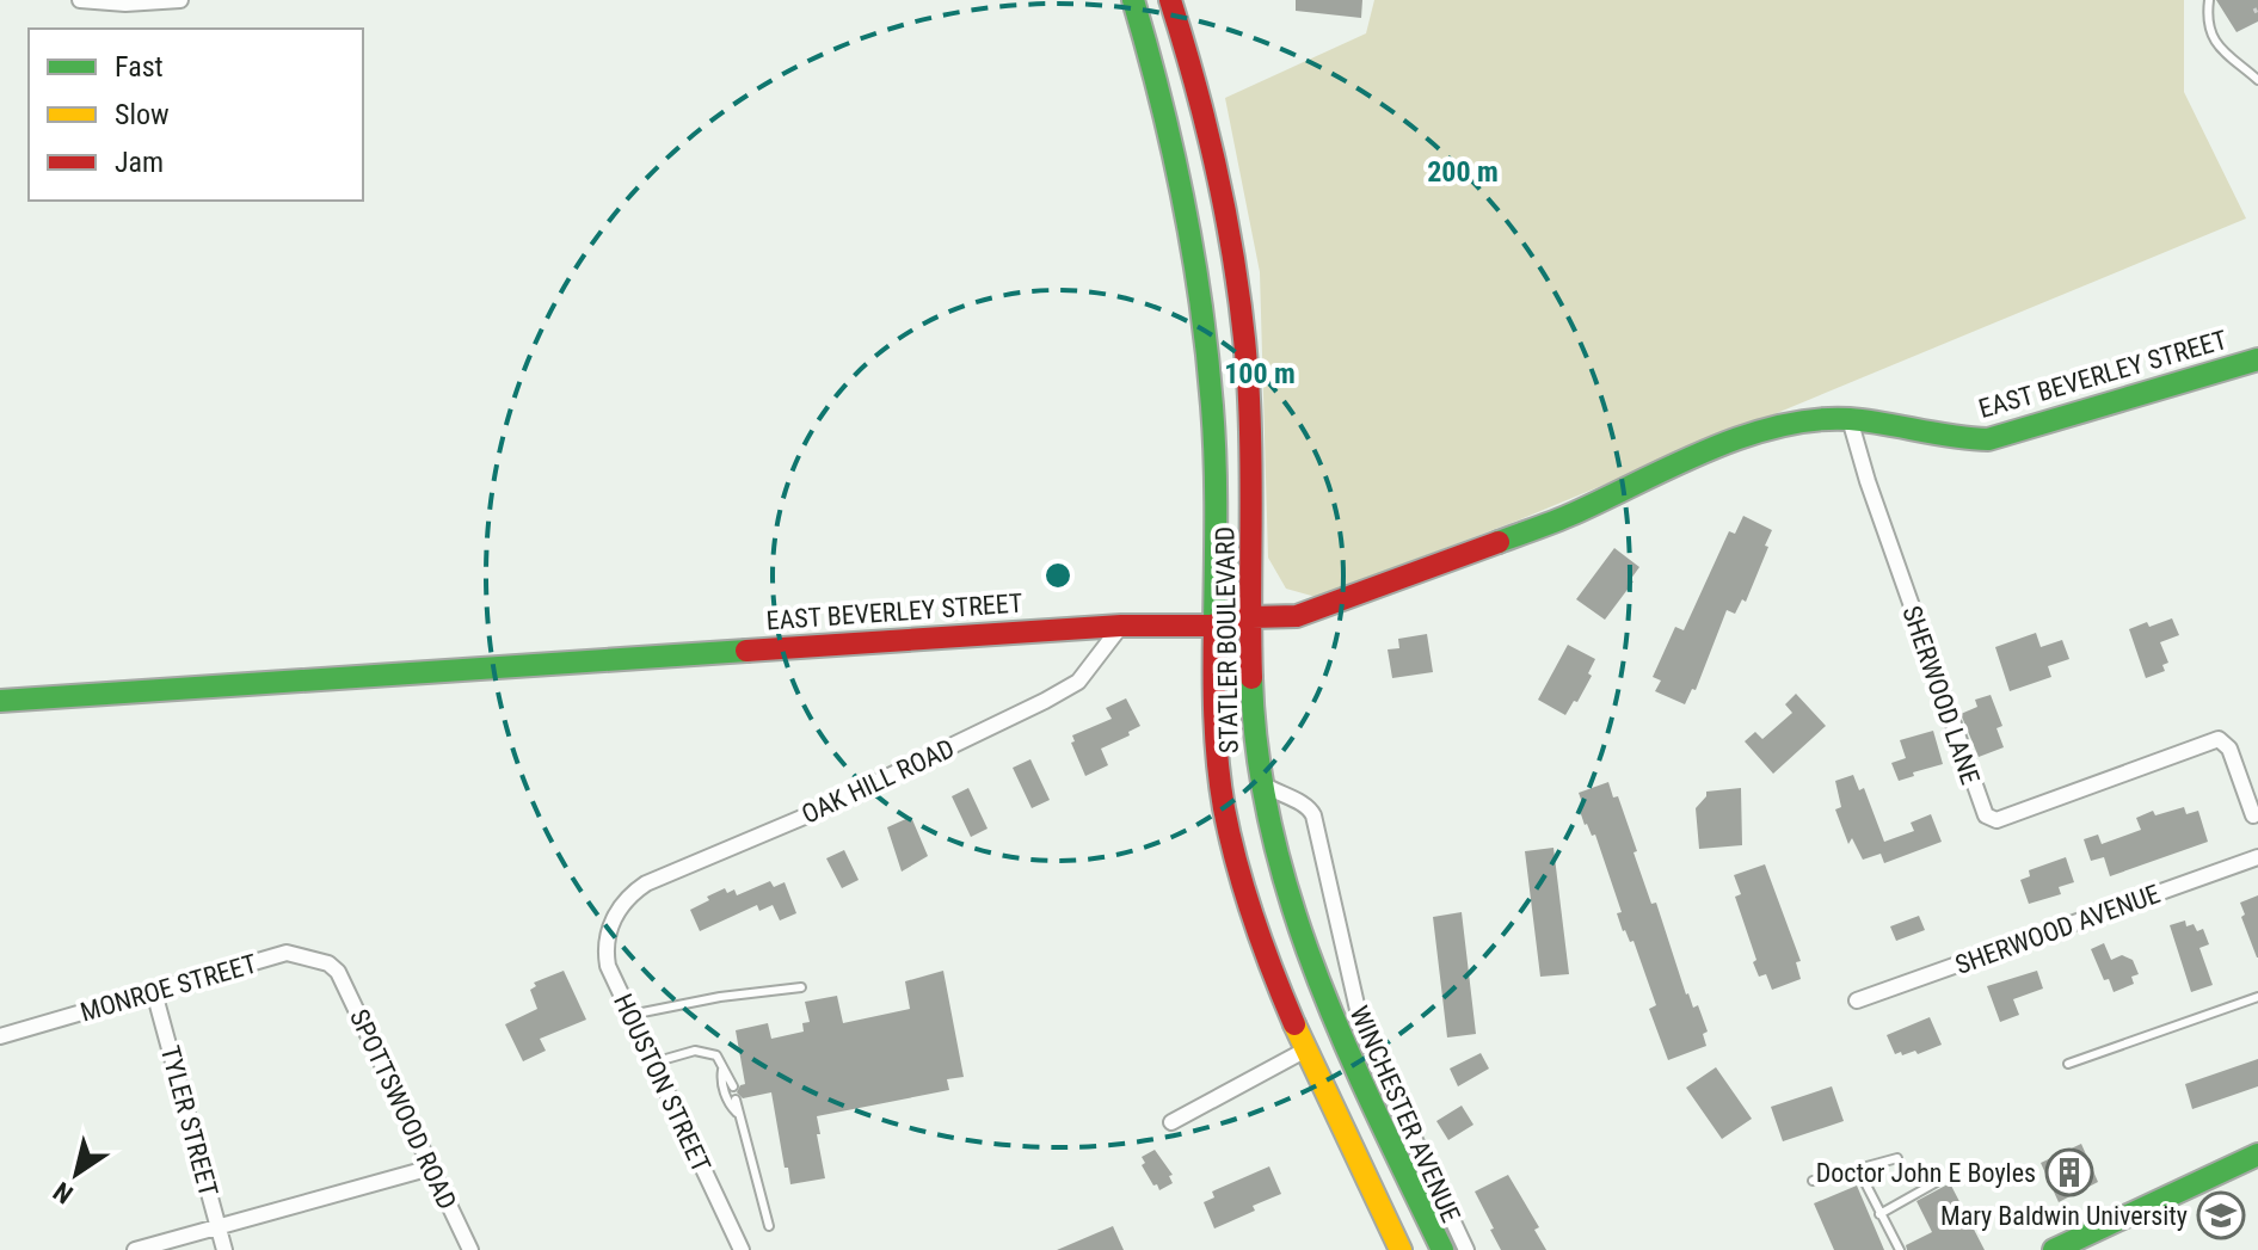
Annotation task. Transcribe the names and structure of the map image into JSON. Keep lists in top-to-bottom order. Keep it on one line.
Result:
{"streets":{"main road":["EAST BEVERLEY STREET","STATLER BOULEVARD"],"street":["SHERWOOD LANE","OAK HILL ROAD","SHERWOOD AVENUE","MONROE STREET","HOUSTON STREET","SPOTTSWOOD ROAD","WINCHESTER AVENUE","TYLER STREET"]},"crossings":[["EAST BEVERLEY STREET","STATLER BOULEVARD"],["EAST BEVERLEY STREET","SHERWOOD LANE"],["EAST BEVERLEY STREET","OAK HILL ROAD"],["STATLER BOULEVARD","WINCHESTER AVENUE"],["OAK HILL ROAD","HOUSTON STREET"],["MONROE STREET","SPOTTSWOOD ROAD"],["MONROE STREET","TYLER STREET"]],"places":{"building":["Doctor John E Boyles"],"school or university":["Mary Baldwin University"]},"legend":["Fast","Slow","Jam"],"north":"bottom left","rings":["200 m","100 m"]}
